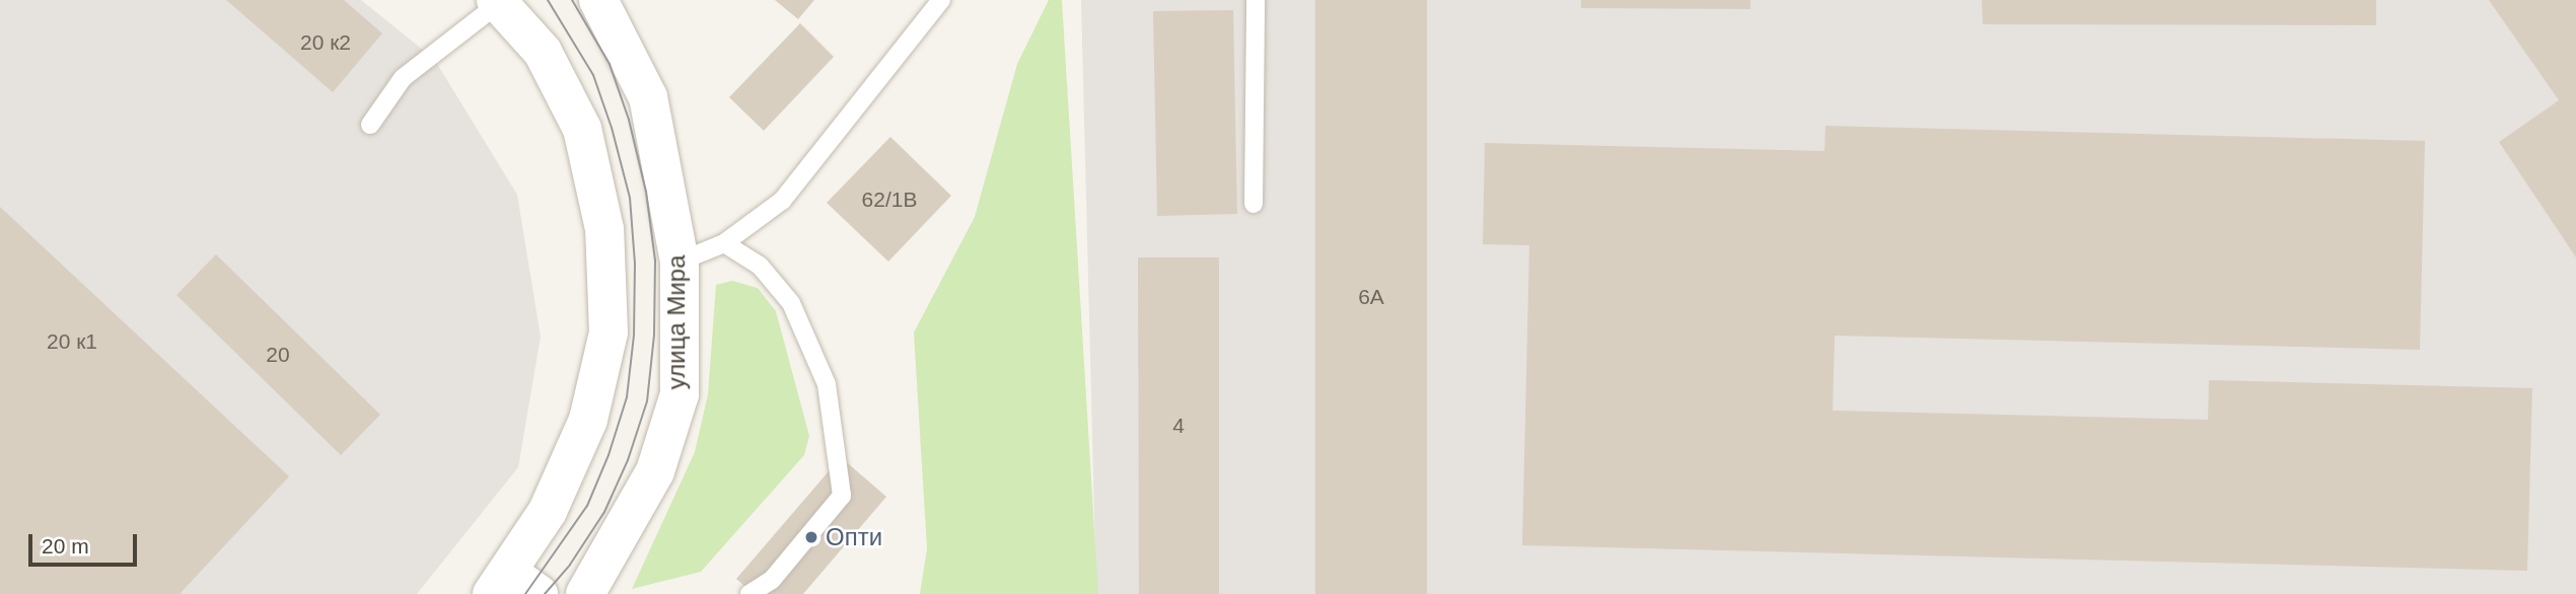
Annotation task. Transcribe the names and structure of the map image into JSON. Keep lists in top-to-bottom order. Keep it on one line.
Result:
{"streets":{"street":["улица Мира"]},"places":["Опти"],"house_numbers":["20 к2","62/1В","6А","20 к1","20","4"],"scale_bar":"20 m"}
